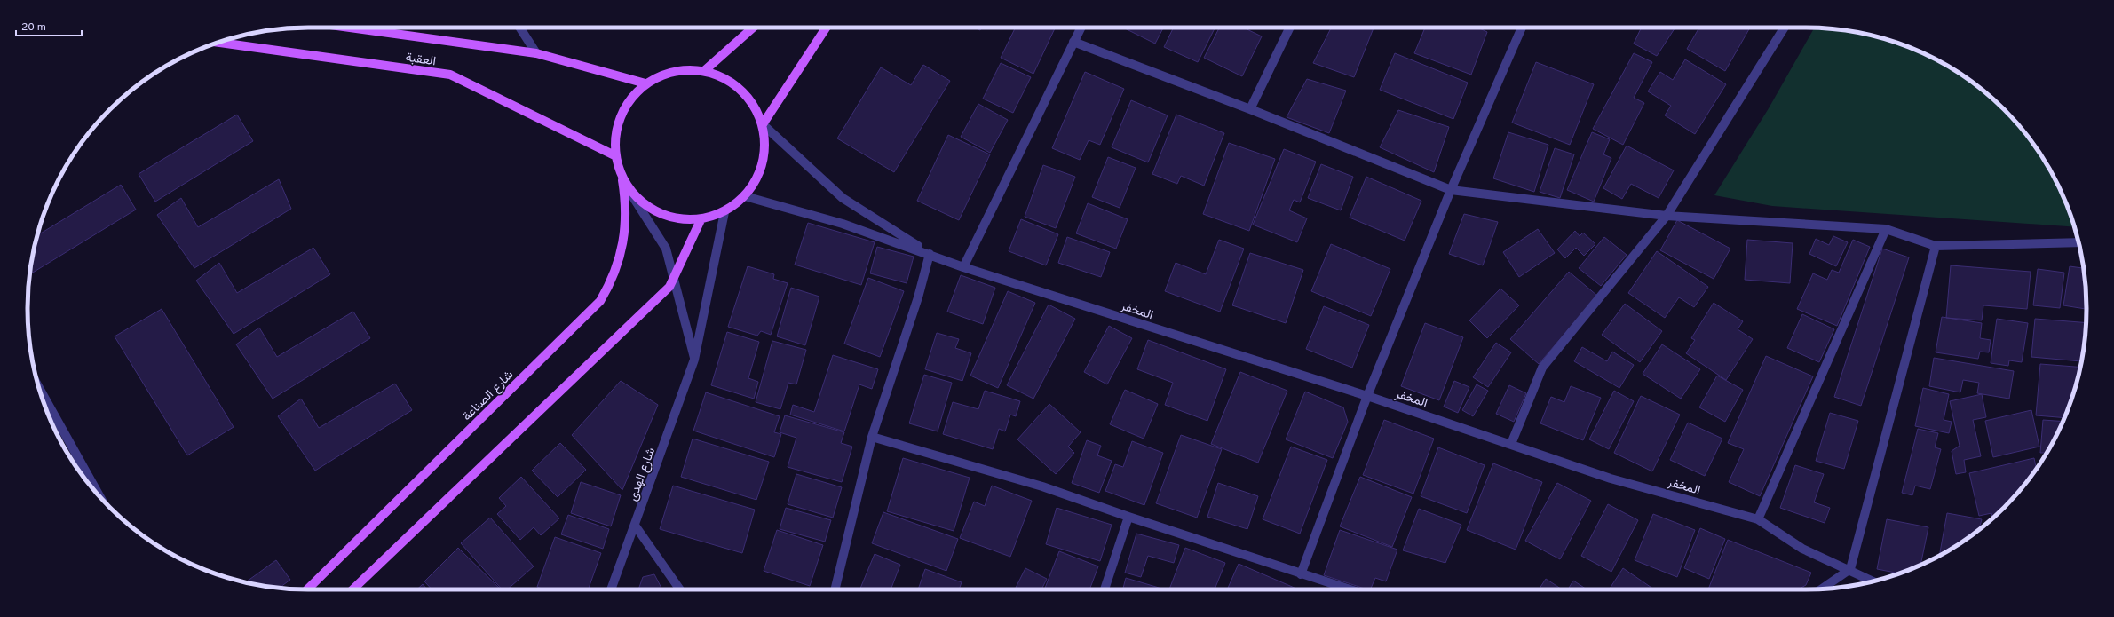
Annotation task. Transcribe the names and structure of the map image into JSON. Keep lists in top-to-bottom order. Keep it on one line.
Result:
{"streets":{"main road":["العقبة","شارع الصناعة"],"street":["المخفر","شارع الهدى"]},"scale_bar":"20 m"}
